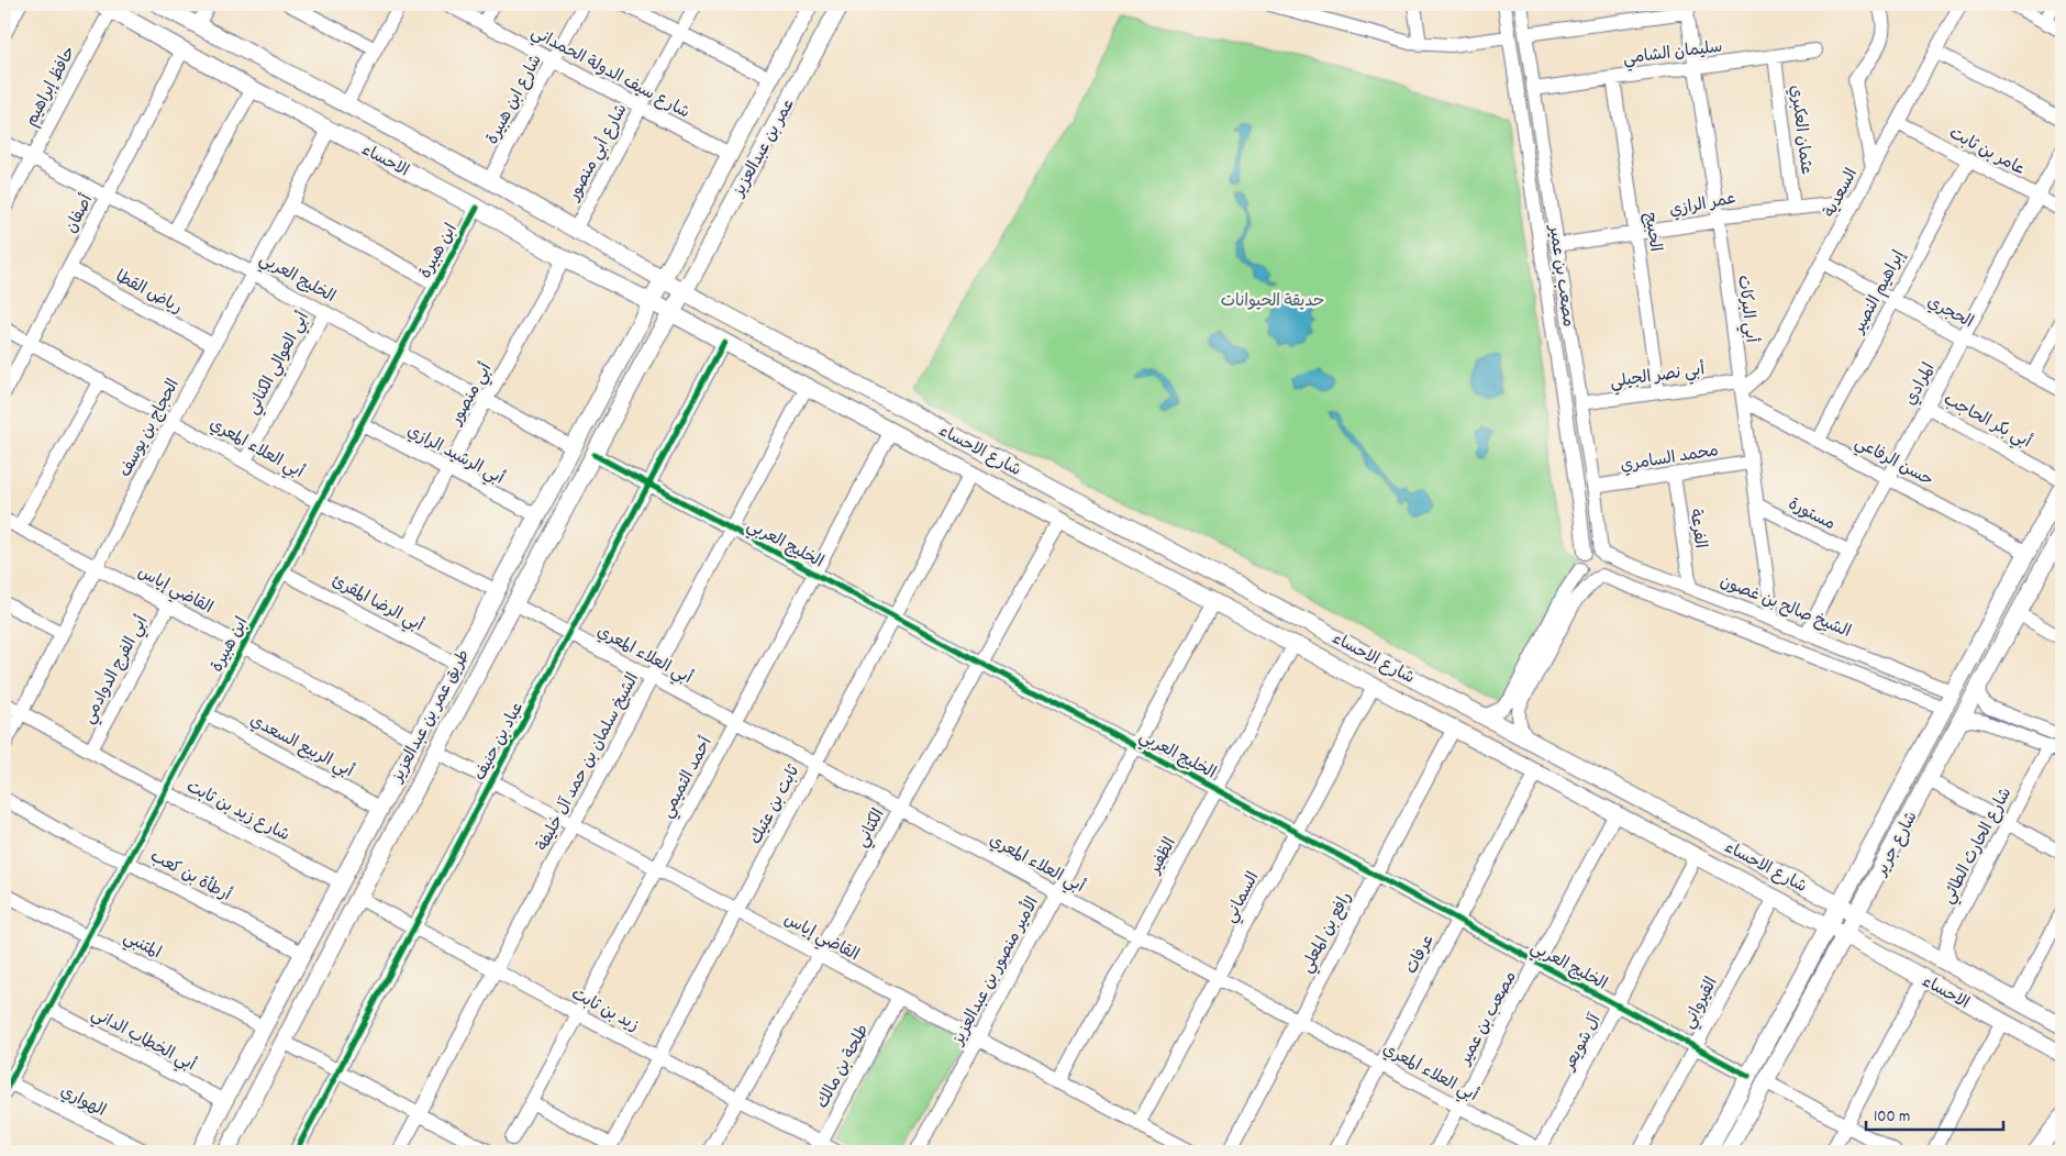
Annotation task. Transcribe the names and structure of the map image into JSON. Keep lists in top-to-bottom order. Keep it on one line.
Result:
{"streets":{"main road":["عمر بن عبدالعزيز","الاحساء","شارع الاحساء","طريق عمر بن عبدالعزيز","شارع جرير"],"street":["سليمان الشامي","شارع سيف الدولة الحمداني","حافظ إبراهيم","شارع ابن هبيرة","عثمان العكبري","عامر بن ثابت","شارع أبي منصور","السعدية","عمر الرازي","أصفان","الحبيج","ابن هبيرة","مصعب بن عمير","الخليج العربي","رياض القطا","إبراهيم النصير","أبي البركات","الحجري","أبي العوالي الكناني","أبي نصر الجيلي","المرادي","أبي منصور","أبي بكر الحاجب","الحجاج بن يوسف","أبي العلاء المعري","أبي الرشيد الرازي","محمد السامري","حسن الرفاعي","مستورة","الفرعة","القاضي إياس","أبي الرضا المقرئ","الشيخ صالح بن غصون","أبي الفرج الدوادمي","عباد بن حنيف","أبي الربيع السعدي","الشيخ سلمان بن حمد آل خليفة","أحمد التميمي","ثابت بن عتيك","شارع زيد بن ثابت","الكتاني","شارع الحارث الطائي","الظفير","أرطأة بن كعب","السماني","رافع بن المعلي","المتنبي","عرفات","الأمير منصور بن عبدالعزيز","القيرواني","زيد بن ثابت","أبي الخطاب الداني","آل شويعر","طلحة بن مالك","الهواري"]},"crossings":[["سليمان الشامي","عثمان العكبري"],["سليمان الشامي","الحبيج"],["سليمان الشامي","مصعب بن عمير"],["سليمان الشامي","أبي البركات"],["شارع سيف الدولة الحمداني","شارع ابن هبيرة"],["شارع سيف الدولة الحمداني","عمر بن عبدالعزيز"],["شارع سيف الدولة الحمداني","شارع أبي منصور"],["حافظ إبراهيم","الاحساء"],["حافظ إبراهيم","الخليج العربي"],["شارع ابن هبيرة","الاحساء"],["عثمان العكبري","عمر الرازي"],["عمر بن عبدالعزيز","الاحساء"],["عمر بن عبدالعزيز","شارع الاحساء"],["عمر بن عبدالعزيز","طريق عمر بن عبدالعزيز"],["عامر بن ثابت","السعدية"],["عامر بن ثابت","إبراهيم النصير"],["عامر بن ثابت","المرادي"],["شارع أبي منصور","الاحساء"],["الاحساء","أصفان"],["الاحساء","ابن هبيرة"],["الاحساء","أبي منصور"],["الاحساء","الحجاج بن يوسف"],["الاحساء","شارع الاحساء"],["الاحساء","طريق عمر بن عبدالعزيز"],["الاحساء","شارع جرير"],["السعدية","عمر الرازي"],["السعدية","أبي البركات"],["السعدية","الحجري"],["السعدية","أبي نصر الجيلي"],["السعدية","حسن الرفاعي"],["عمر الرازي","الحبيج"],["عمر الرازي","مصعب بن عمير"],["عمر الرازي","أبي البركات"],["أصفان","الخليج العربي"],["أصفان","رياض القطا"],["أصفان","أبي العلاء المعري"],["الحبيج","أبي نصر الجيلي"],["ابن هبيرة","الخليج العربي"],["ابن هبيرة","أبي العلاء المعري"],["ابن هبيرة","أبي الرشيد الرازي"],["ابن هبيرة","القاضي إياس"],["ابن هبيرة","أبي الرضا المقرئ"],["ابن هبيرة","أبي الربيع السعدي"],["ابن هبيرة","شارع زيد بن ثابت"],["ابن هبيرة","أرطأة بن كعب"],["ابن هبيرة","المتنبي"],["ابن هبيرة","أبي الخطاب الداني"],["ابن هبيرة","الهواري"],["مصعب بن عمير","الخليج العربي"],["مصعب بن عمير","أبي نصر الجيلي"],["مصعب بن عمير","أبي العلاء المعري"],["مصعب بن عمير","شارع الاحساء"],["مصعب بن عمير","محمد السامري"],["مصعب بن عمير","الشيخ صالح بن غصون"],["الخليج العربي","أبي العوالي الكناني"],["الخليج العربي","أبي منصور"],["الخليج العربي","الحجاج بن يوسف"],["الخليج العربي","طريق عمر بن عبدالعزيز"],["الخليج العربي","عباد بن حنيف"],["الخليج العربي","الشيخ سلمان بن حمد آل خليفة"],["الخليج العربي","أحمد التميمي"],["الخليج العربي","ثابت بن عتيك"],["الخليج العربي","الكتاني"],["الخليج العربي","شارع جرير"],["الخليج العربي","الظفير"],["الخليج العربي","السماني"],["الخليج العربي","رافع بن المعلي"],["الخليج العربي","عرفات"],["الخليج العربي","الأمير منصور بن عبدالعزيز"],["الخليج العربي","القيرواني"],["الخليج العربي","آل شويعر"],["رياض القطا","الحجاج بن يوسف"],["إبراهيم النصير","الحجري"],["إبراهيم النصير","حسن الرفاعي"],["أبي البركات","أبي نصر الجيلي"],["أبي البركات","محمد السامري"],["أبي البركات","حسن الرفاعي"],["أبي البركات","مستورة"],["أبي البركات","الشيخ صالح بن غصون"],["الحجري","المرادي"],["أبي العوالي الكناني","أبي العلاء المعري"],["أبي نصر الجيلي","حسن الرفاعي"],["المرادي","أبي بكر الحاجب"],["المرادي","حسن الرفاعي"],["المرادي","مستورة"],["المرادي","الشيخ صالح بن غصون"],["أبي منصور","أبي العلاء المعري"],["أبي منصور","أبي الرشيد الرازي"],["الحجاج بن يوسف","أبي العلاء المعري"],["الحجاج بن يوسف","القاضي إياس"],["الحجاج بن يوسف","شارع زيد بن ثابت"],["أبي العلاء المعري","طريق عمر بن عبدالعزيز"],["أبي العلاء المعري","عباد بن حنيف"],["أبي العلاء المعري","الشيخ سلمان بن حمد آل خليفة"],["أبي العلاء المعري","أحمد التميمي"],["أبي العلاء المعري","ثابت بن عتيك"],["أبي العلاء المعري","الكتاني"],["أبي العلاء المعري","الظفير"],["أبي العلاء المعري","السماني"],["أبي العلاء المعري","رافع بن المعلي"],["أبي العلاء المعري","عرفات"],["أبي العلاء المعري","الأمير منصور بن عبدالعزيز"],["أبي العلاء المعري","آل شويعر"],["شارع الاحساء","طريق عمر بن عبدالعزيز"],["شارع الاحساء","عباد بن حنيف"],["شارع الاحساء","الشيخ سلمان بن حمد آل خليفة"],["شارع الاحساء","أحمد التميمي"],["شارع الاحساء","ثابت بن عتيك"],["شارع الاحساء","الكتاني"],["شارع الاحساء","شارع جرير"],["شارع الاحساء","شارع الحارث الطائي"],["شارع الاحساء","الظفير"],["شارع الاحساء","السماني"],["شارع الاحساء","رافع بن المعلي"],["شارع الاحساء","عرفات"],["شارع الاحساء","الأمير منصور بن عبدالعزيز"],["شارع الاحساء","القيرواني"],["شارع الاحساء","آل شويعر"],["أبي الرشيد الرازي","طريق عمر بن عبدالعزيز"],["محمد السامري","الفرعة"],["الفرعة","الشيخ صالح بن غصون"],["القاضي إياس","أبي الفرج الدوادمي"],["القاضي إياس","طريق عمر بن عبدالعزيز"],["القاضي إياس","عباد بن حنيف"],["القاضي إياس","الشيخ سلمان بن حمد آل خليفة"],["القاضي إياس","أحمد التميمي"],["القاضي إياس","ثابت بن عتيك"],["القاضي إياس","الكتاني"],["القاضي إياس","الظفير"],["القاضي إياس","السماني"],["القاضي إياس","الأمير منصور بن عبدالعزيز"],["القاضي إياس","طلحة بن مالك"],["أبي الرضا المقرئ","طريق عمر بن عبدالعزيز"],["الشيخ صالح بن غصون","شارع جرير"],["أبي الفرج الدوادمي","شارع زيد بن ثابت"],["طريق عمر بن عبدالعزيز","أبي الربيع السعدي"],["طريق عمر بن عبدالعزيز","شارع زيد بن ثابت"],["طريق عمر بن عبدالعزيز","أرطأة بن كعب"],["طريق عمر بن عبدالعزيز","المتنبي"],["طريق عمر بن عبدالعزيز","زيد بن ثابت"],["طريق عمر بن عبدالعزيز","أبي الخطاب الداني"],["عباد بن حنيف","زيد بن ثابت"],["الشيخ سلمان بن حمد آل خليفة","زيد بن ثابت"],["أحمد التميمي","زيد بن ثابت"],["ثابت بن عتيك","زيد بن ثابت"],["الكتاني","زيد بن ثابت"],["زيد بن ثابت","طلحة بن مالك"]],"parks":["حديقة الحيوانات"],"scale_bar":"100 m"}
